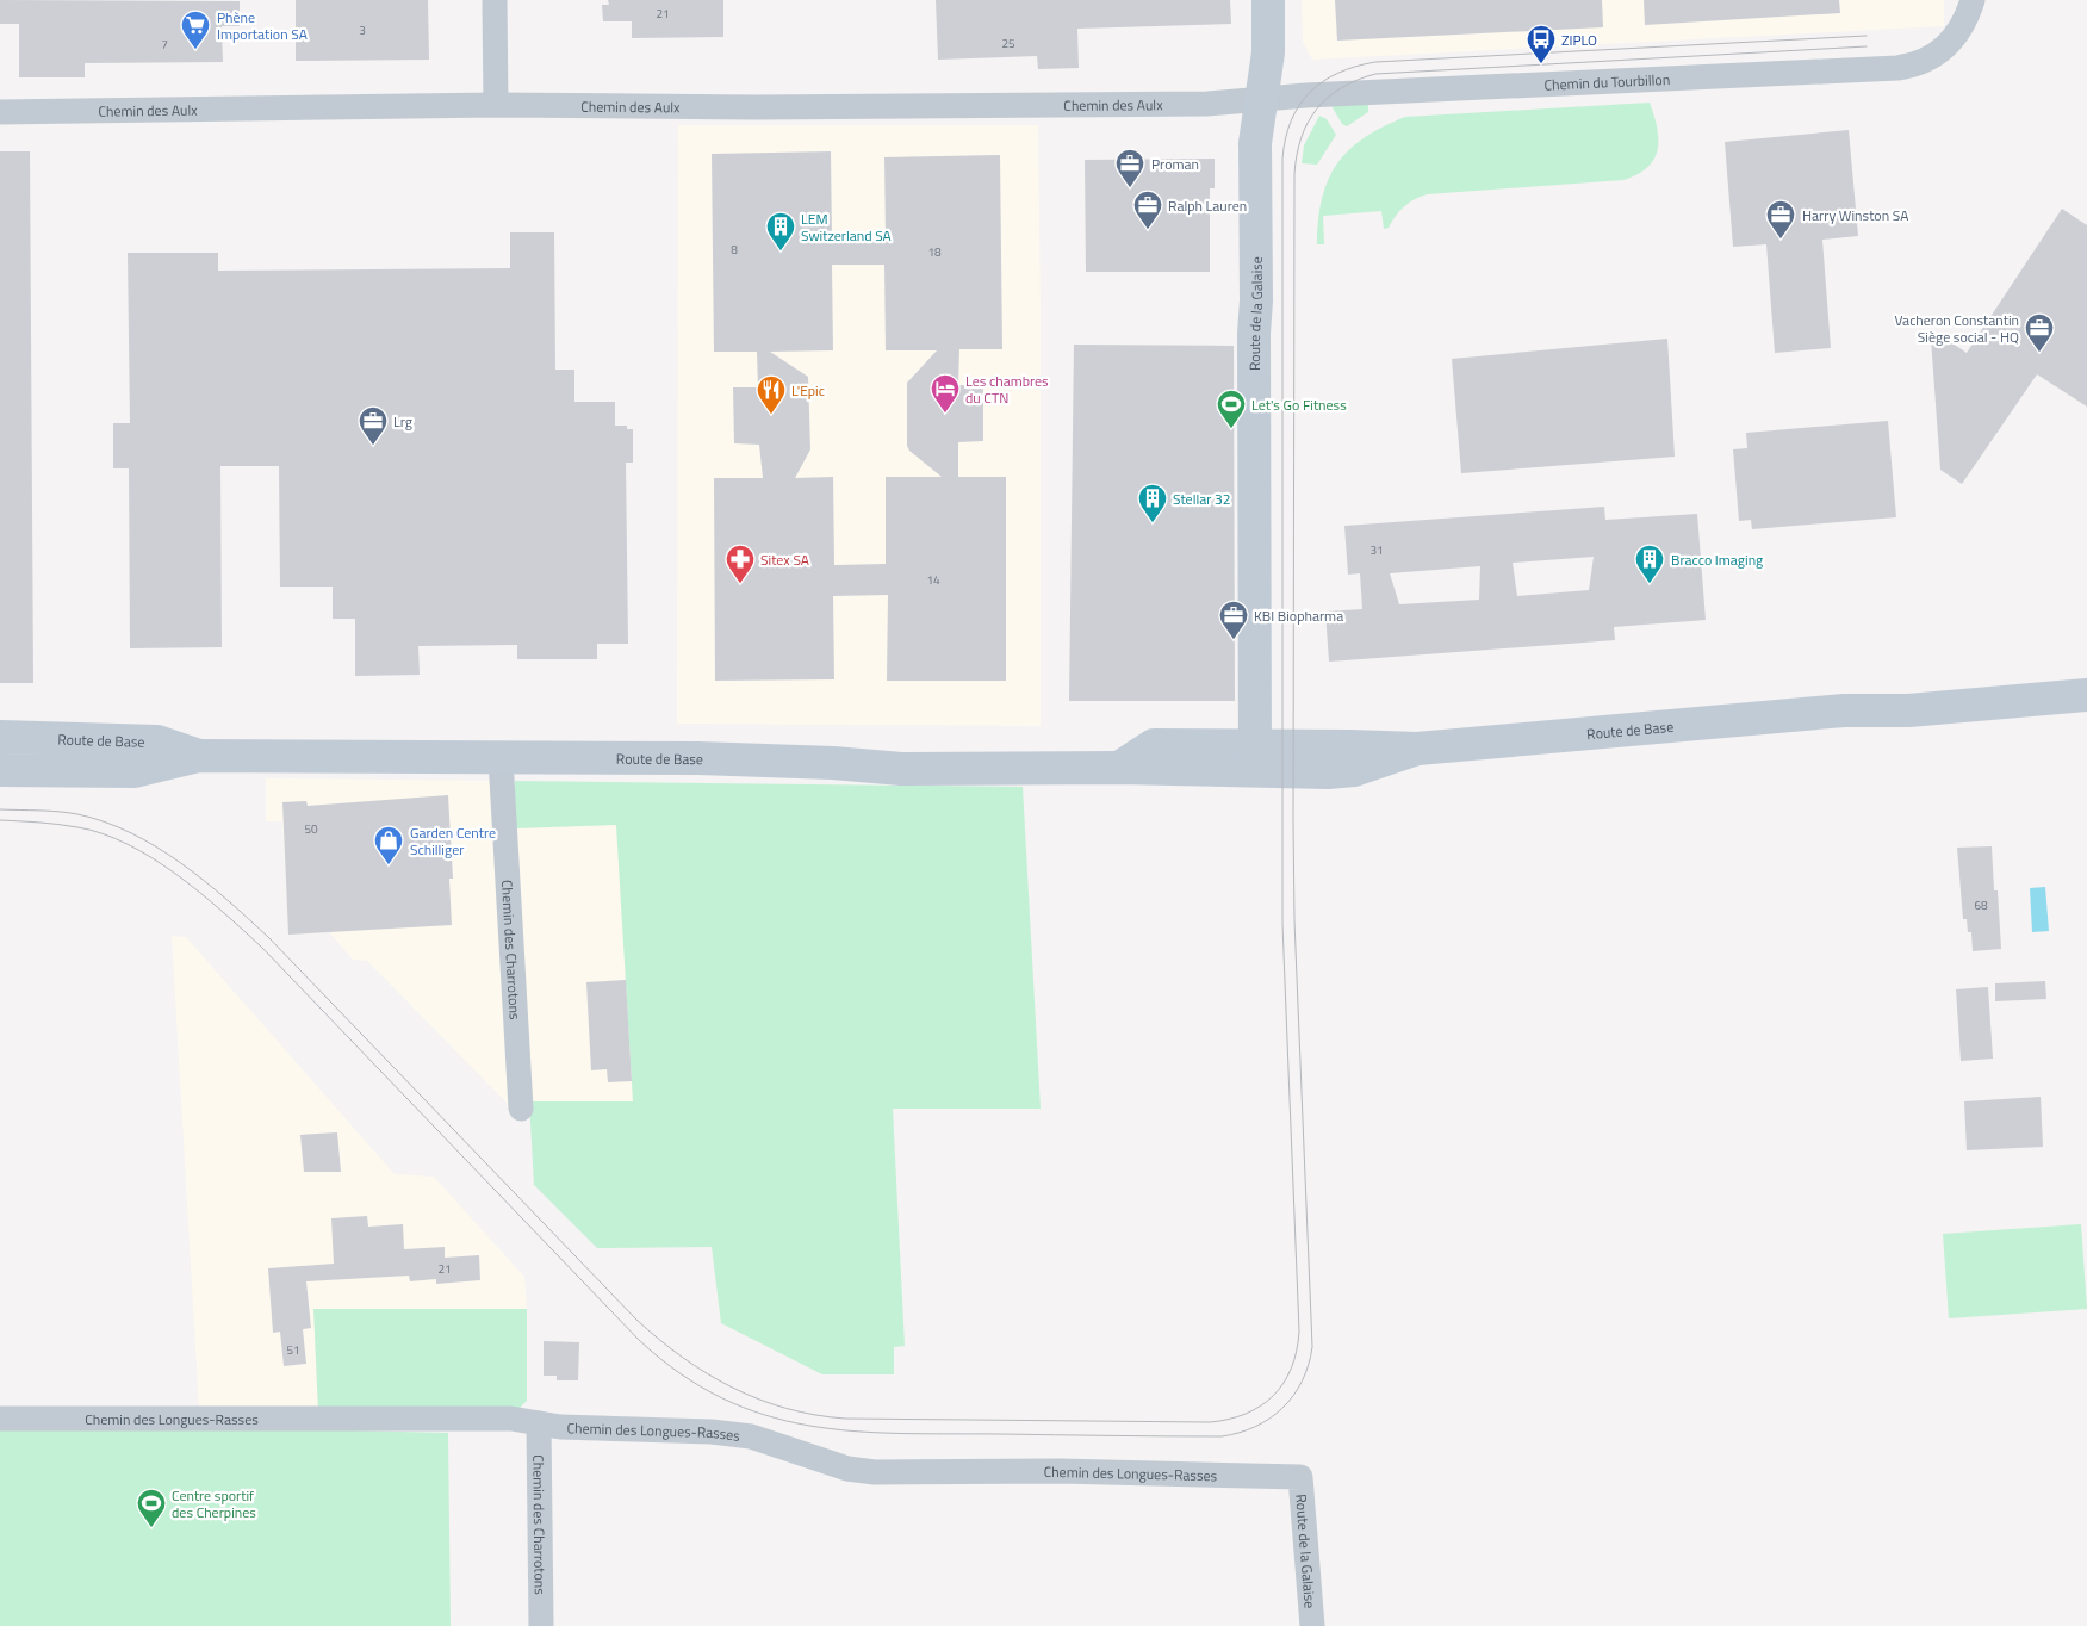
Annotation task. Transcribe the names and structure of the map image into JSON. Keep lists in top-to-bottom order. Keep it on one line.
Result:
{"streets":{"street":["Chemin du Tourbillon","Chemin des Aulx","Route de la Galaise","Route de Base","Chemin des Charrotons","Chemin des Longues-Rasses"]},"crossings":[["Chemin du Tourbillon","Chemin des Aulx"],["Chemin du Tourbillon","Route de la Galaise"],["Chemin des Aulx","Route de la Galaise"],["Route de la Galaise","Route de Base"],["Route de la Galaise","Chemin des Longues-Rasses"],["Route de Base","Chemin des Charrotons"],["Chemin des Charrotons","Chemin des Longues-Rasses"]],"places":{"supermarket":["Phène Importation SA"],"bus stop":["ZIPLO"],"office":["Proman","Ralph Lauren","Harry Winston SA","Vacheron Constantin Siège social - HQ","Lrg","KBI Biopharma"],"building":["LEM Switzerland SA","Stellar 32","Bracco Imaging"],"hotel":["Les chambres du CTN"],"restaurant":["L'Epic"],"sports":["Let's Go Fitness","Centre sportif des Cherpines"],"pharmacy":["Sitex SA"],"shop":["Garden Centre Schilliger"]},"house_numbers":["21","3","25","7","8","18","31","14","50","68","21","51"]}
